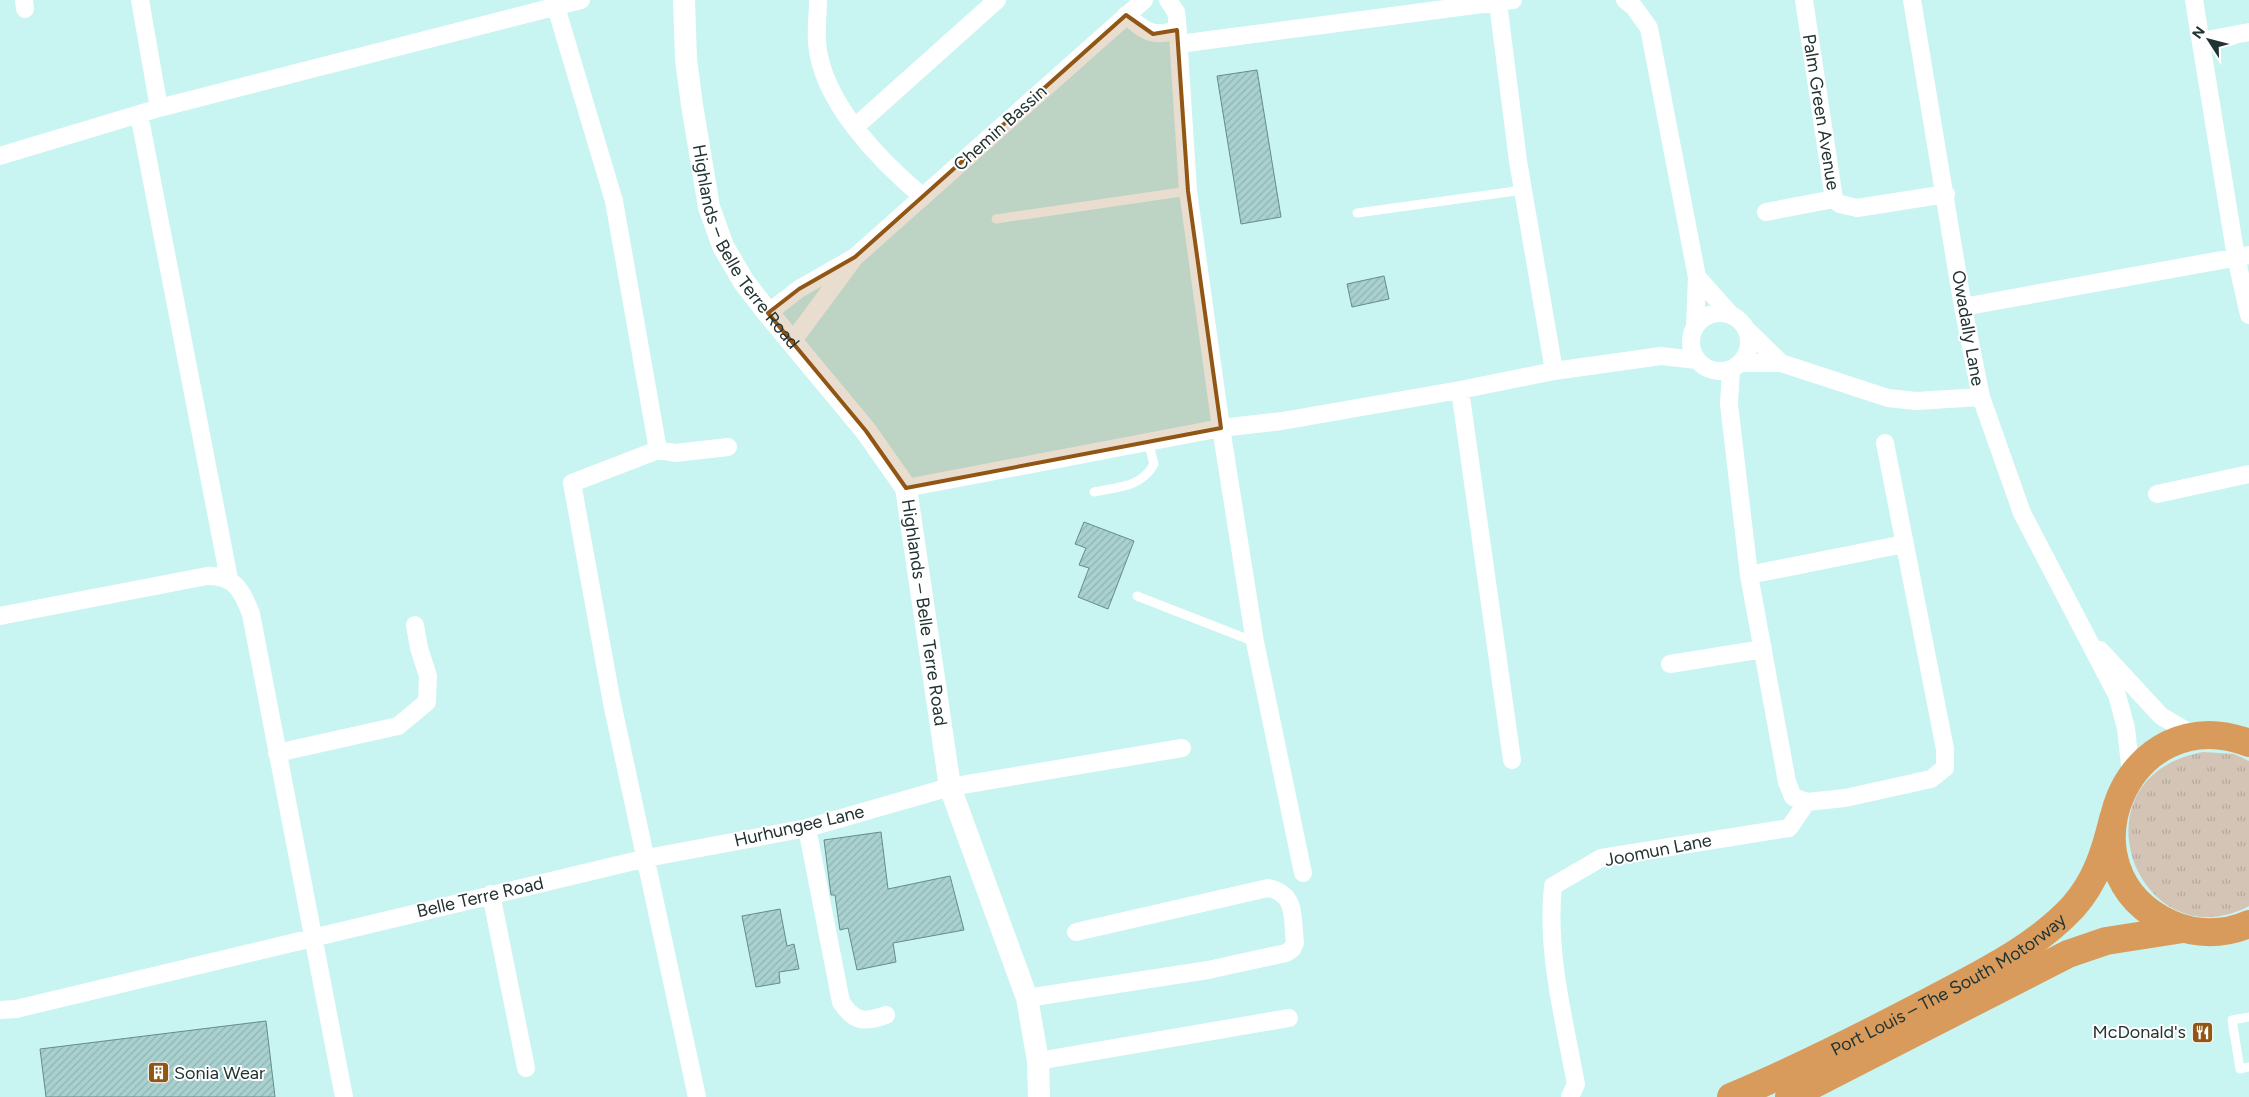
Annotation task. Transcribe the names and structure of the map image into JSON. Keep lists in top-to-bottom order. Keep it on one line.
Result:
{"streets":{"highway":["Port Louis – The South Motorway"],"street":["Palm Green Avenue","Chemin Bassin","Highlands – Belle Terre Road","Owadally Lane","Hurhungee Lane","Joomun Lane","Belle Terre Road"]},"crossings":[["Palm Green Avenue","Owadally Lane"],["Highlands – Belle Terre Road","Hurhungee Lane"],["Hurhungee Lane","Belle Terre Road"]],"places":{"restaurant":["McDonald's"],"building":["Sonia Wear"]},"north":"top left"}
